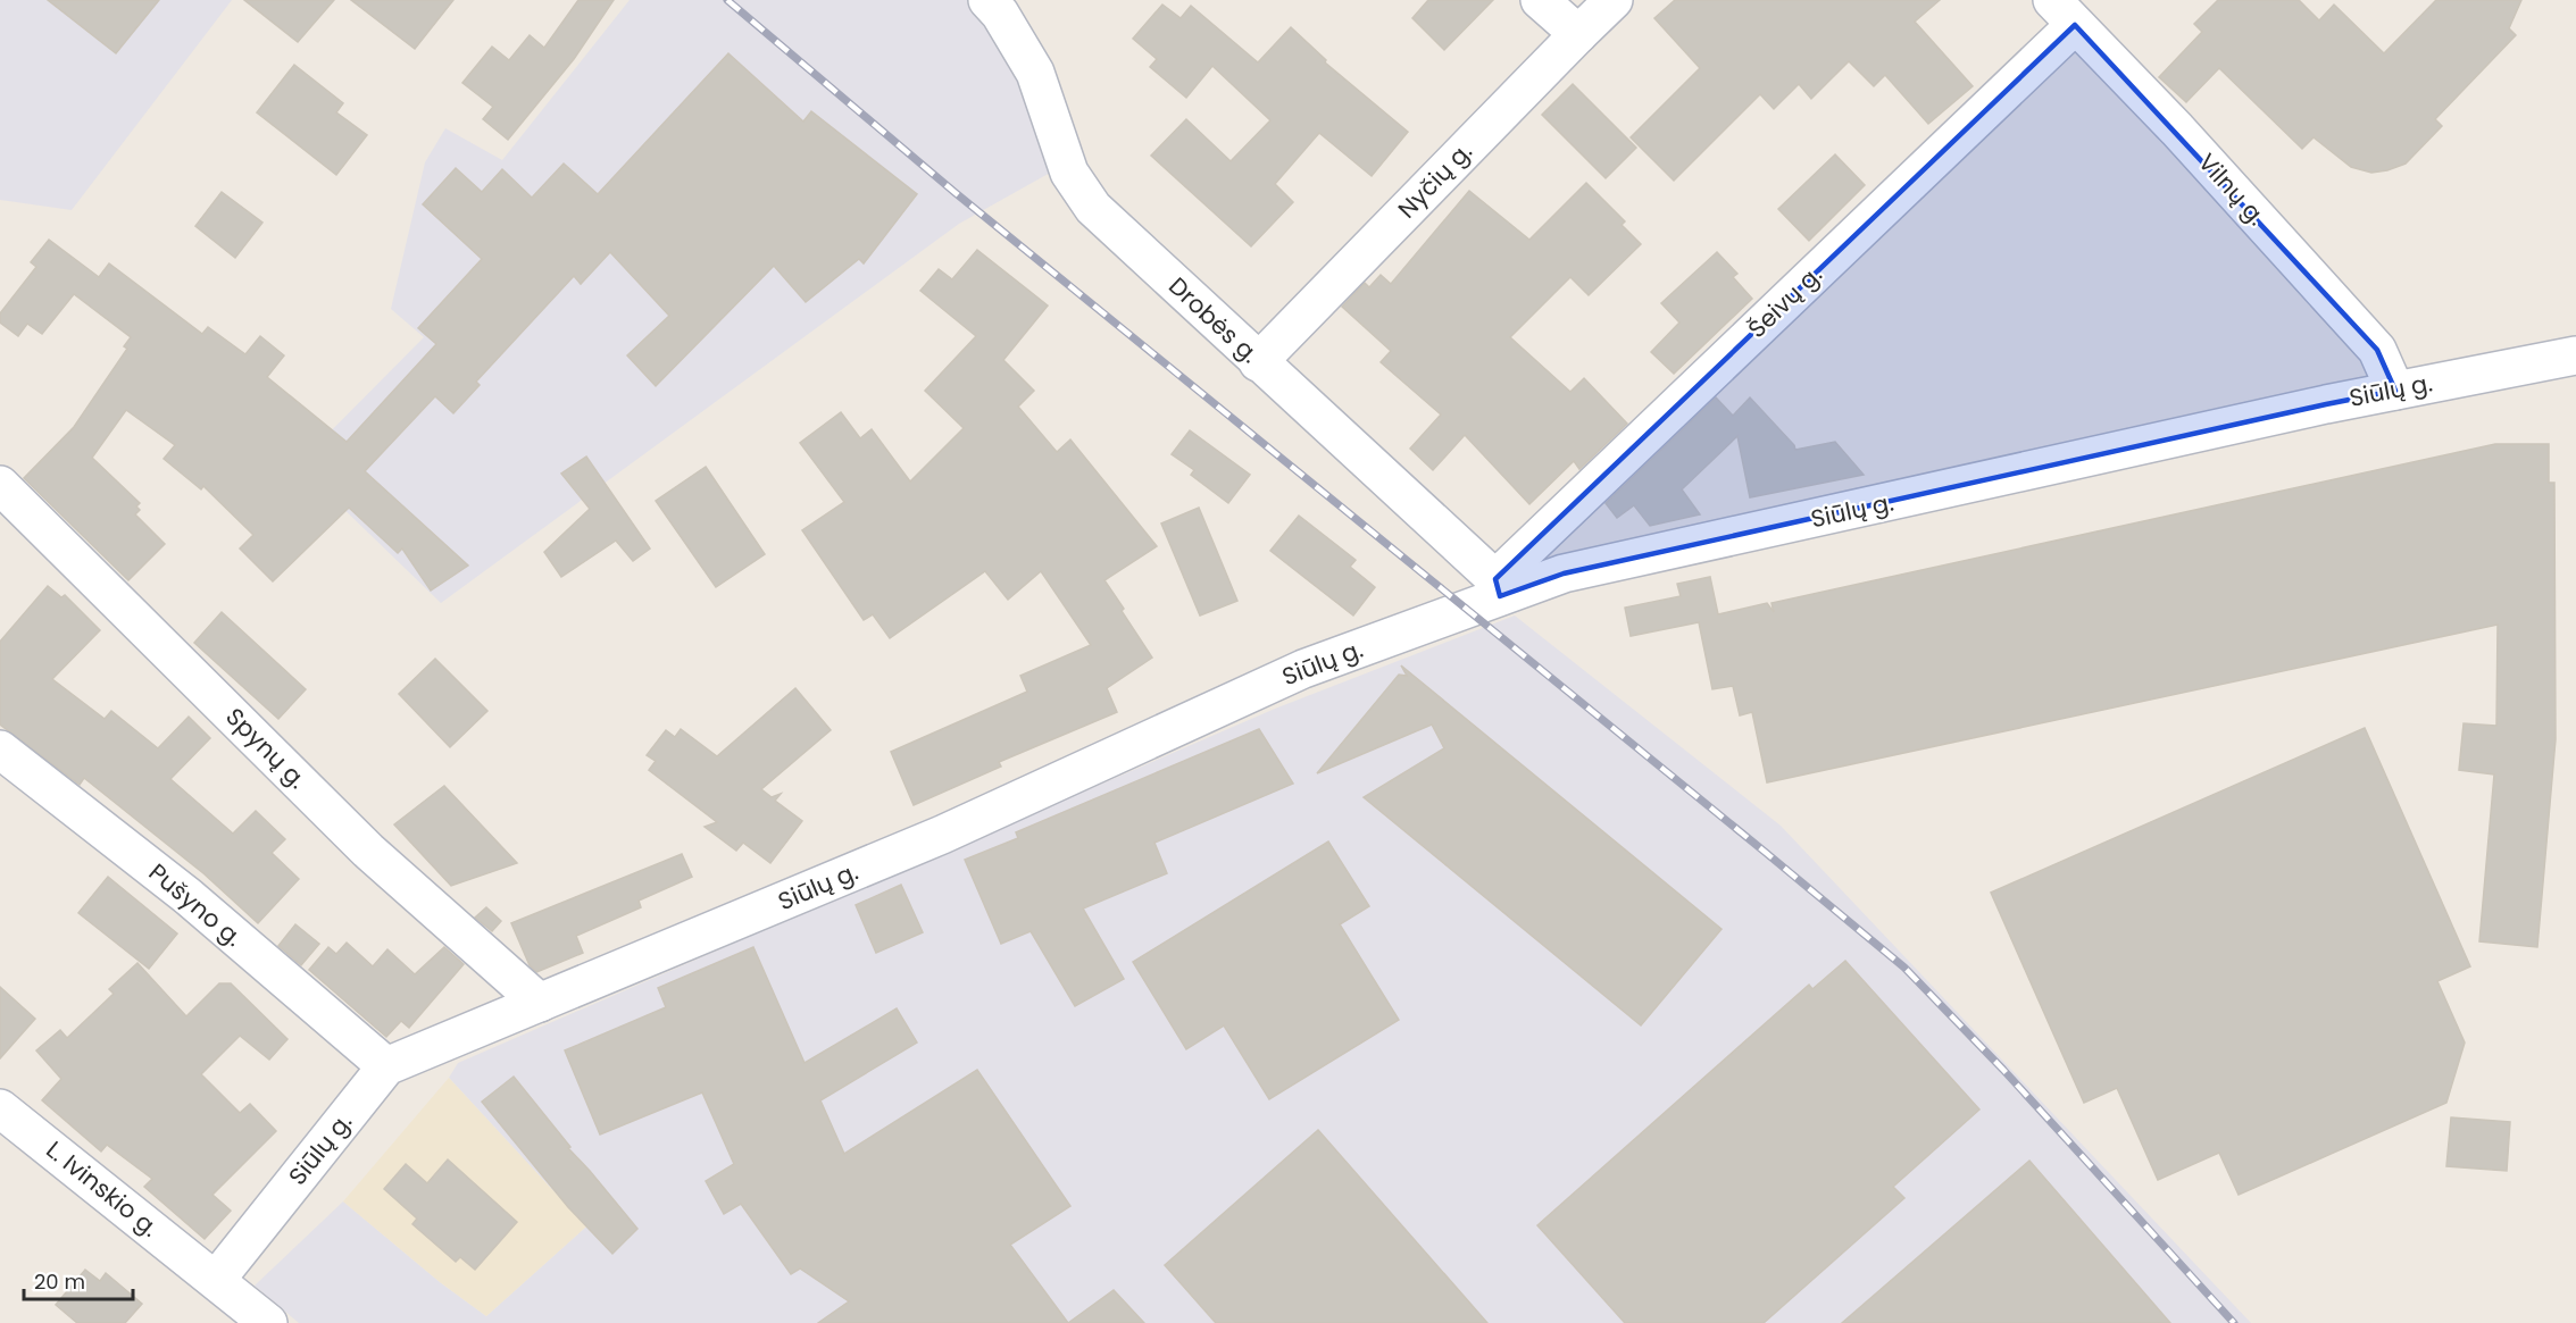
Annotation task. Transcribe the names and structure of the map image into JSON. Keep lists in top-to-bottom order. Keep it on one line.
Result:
{"streets":{"street":["Nyčių g.","Vilnų g.","Šeivų g.","Drobės g.","Siūlų g.","Spynų g.","Pušyno g.","L. Ivinskio g."]},"crossings":[["Nyčių g.","Drobės g."],["Vilnų g.","Šeivų g."],["Vilnų g.","Siūlų g."],["Šeivų g.","Drobės g."],["Šeivų g.","Siūlų g."],["Drobės g.","Siūlų g."],["Siūlų g.","Spynų g."],["Siūlų g.","Pušyno g."],["Siūlų g.","L. Ivinskio g."]],"scale_bar":"20 m"}
